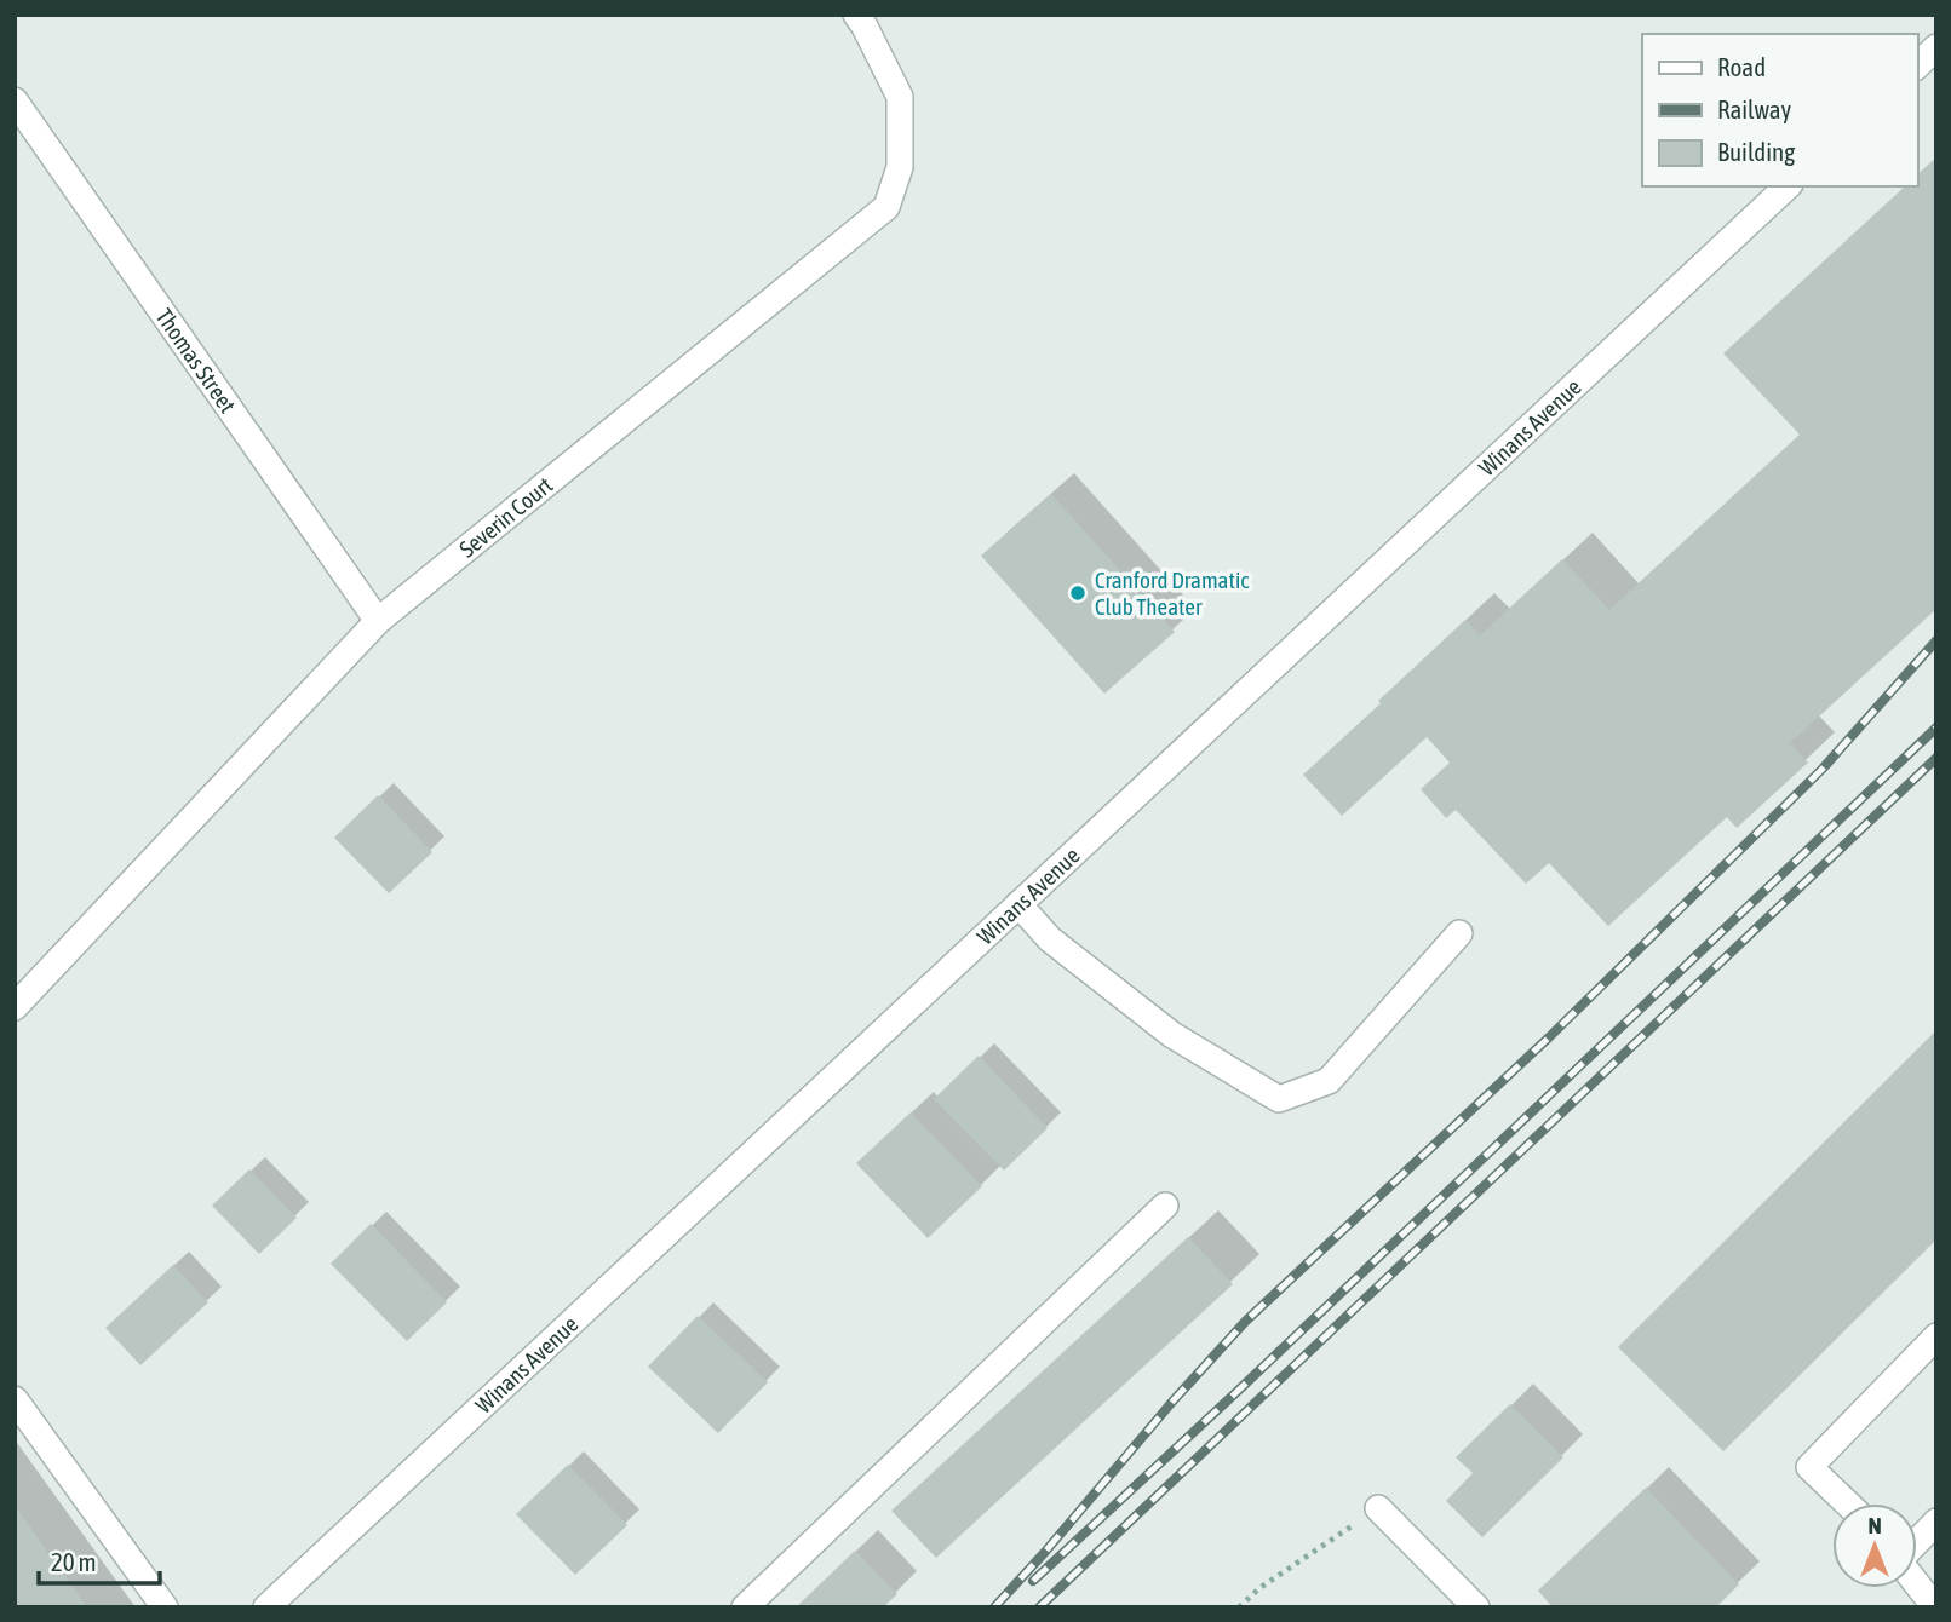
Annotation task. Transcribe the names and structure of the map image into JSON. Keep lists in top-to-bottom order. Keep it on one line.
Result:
{"streets":{"street":["Thomas Street","Winans Avenue","Severin Court"]},"crossings":[["Thomas Street","Severin Court"]],"places":["Cranford Dramatic Club Theater"],"legend":["Road","Railway","Building"],"scale_bar":"20 m","north":"top"}
